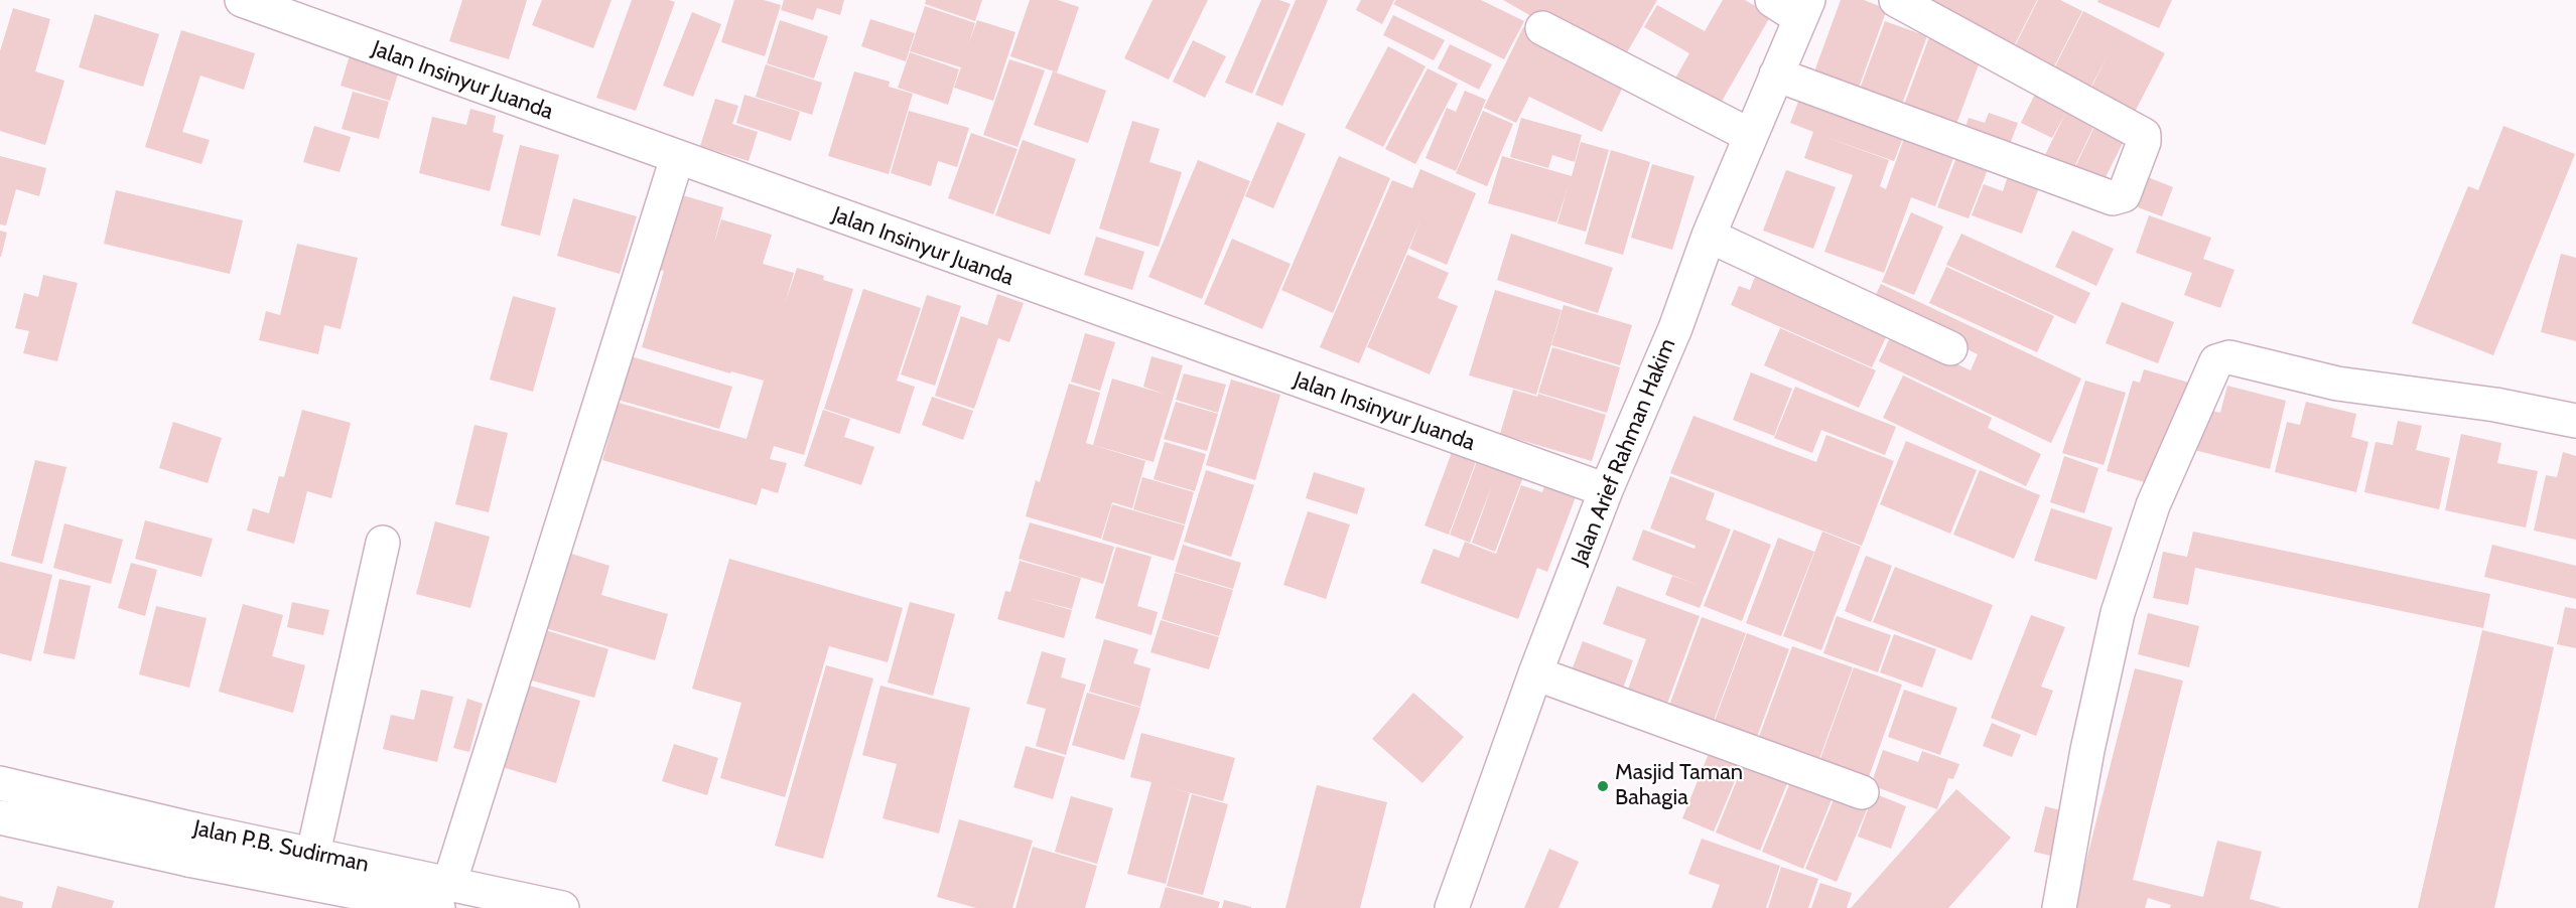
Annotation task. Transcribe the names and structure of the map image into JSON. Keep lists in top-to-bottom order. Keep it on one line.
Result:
{"streets":{"street":["Jalan Insinyur Juanda","Jalan Arief Rahman Hakim","Jalan P.B. Sudirman"]},"crossings":[["Jalan Insinyur Juanda","Jalan Arief Rahman Hakim"]],"places":["Masjid Taman Bahagia"]}
